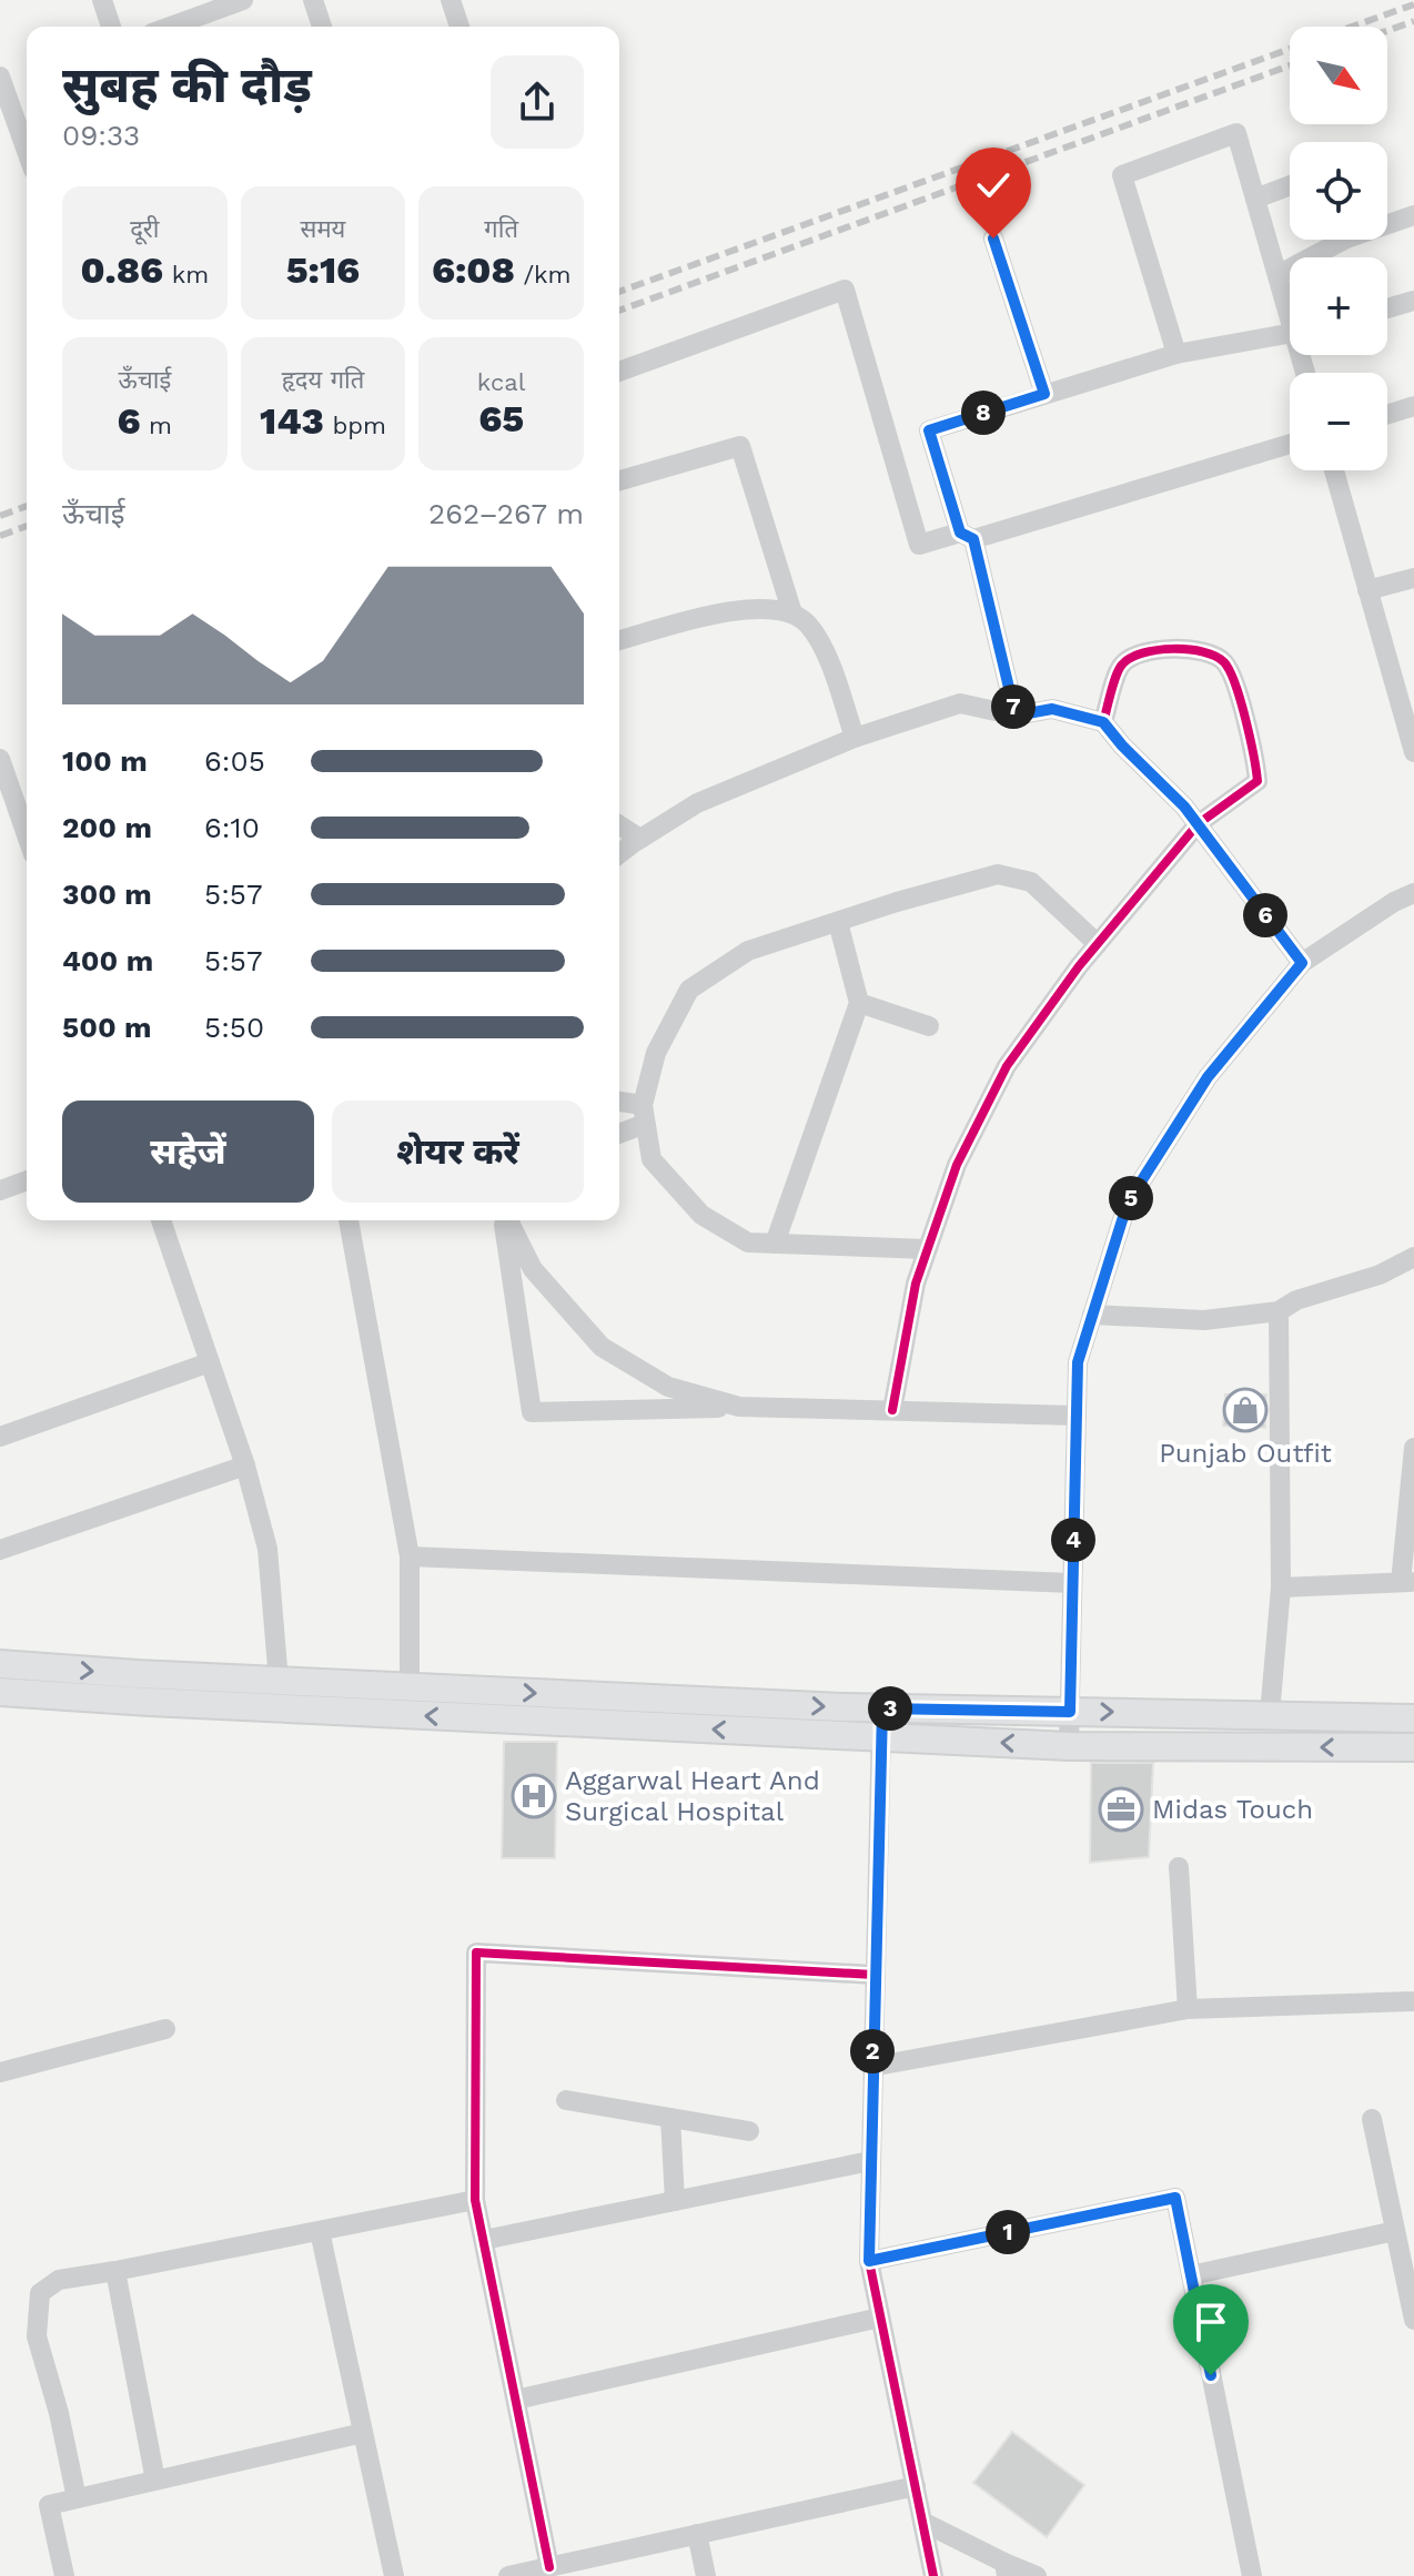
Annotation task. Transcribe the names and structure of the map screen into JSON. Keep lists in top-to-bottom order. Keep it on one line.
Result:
{"places":{"shop":["Punjab Outfit"],"hospital":["Aggarwal Heart And Surgical Hospital"],"office":["Midas Touch"]},"north":"bottom right","page":{"map_buttons":["+","−"],"heading":["सुबह की दौड़","09:33"],"stats":[["दूरी","0.86 km"],["समय","5:16"],["गति","6:08 /km"],["ऊँचाई","6 m"],["हृदय गति","143 bpm"],["kcal","65"]],"pins":["8","7","6","5","4","3","2","1"],"chart":["ऊँचाई","262–267 m"],"list":[{"name":"100 m","note":"6:05"},{"name":"200 m","note":"6:10"},{"name":"300 m","note":"5:57"},{"name":"400 m","note":"5:57"},{"name":"500 m","note":"5:50"}],"buttons":["सहेजें","शेयर करें"]}}
